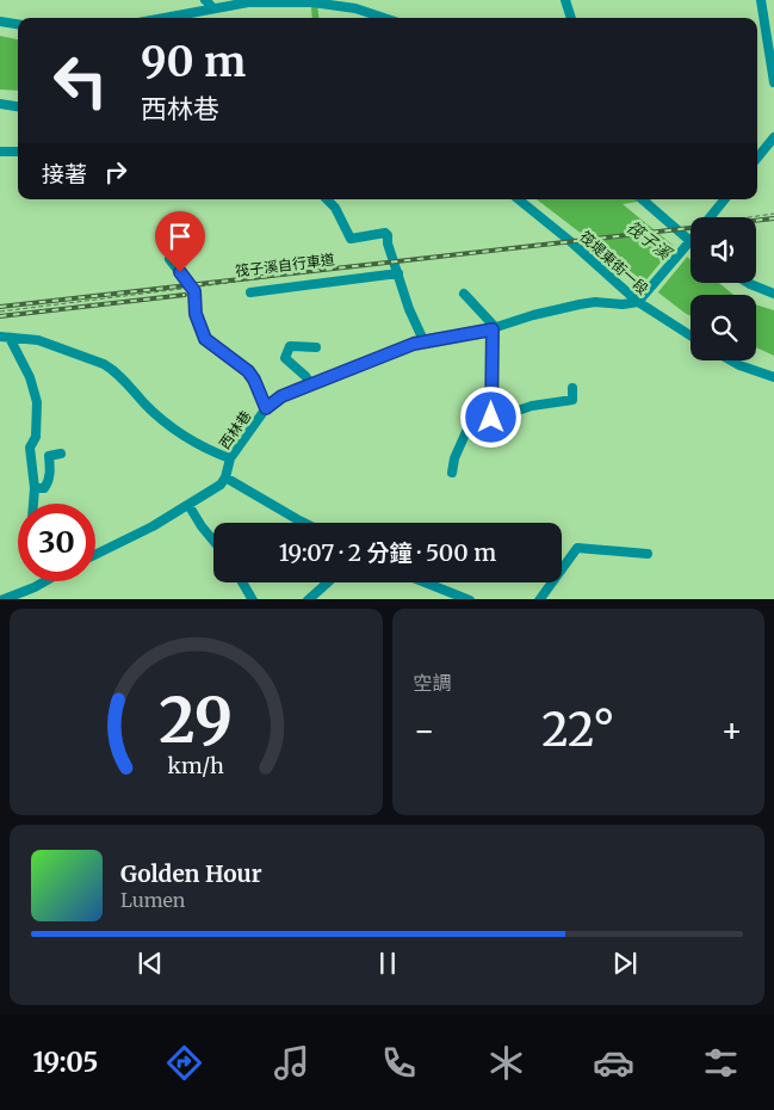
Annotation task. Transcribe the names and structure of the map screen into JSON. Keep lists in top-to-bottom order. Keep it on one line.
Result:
{"streets":{"street":["筏堤東街一段","西林巷"],"path":["筏子溪自行車道"]},"crossings":[["筏堤東街一段","筏子溪自行車道"],["筏堤東街一段","西林巷"]],"water":["筏子溪"],"page":{"turn":["90 m","西林巷"],"then":"接著","limit":"30","trip":"19:07 · 2 分鐘 · 500 m","tile":"空調","heat":["−","22°","+"],"song":["Golden Hour","Lumen"],"tabs":"19:05","gauge":["29","km/h"]}}
